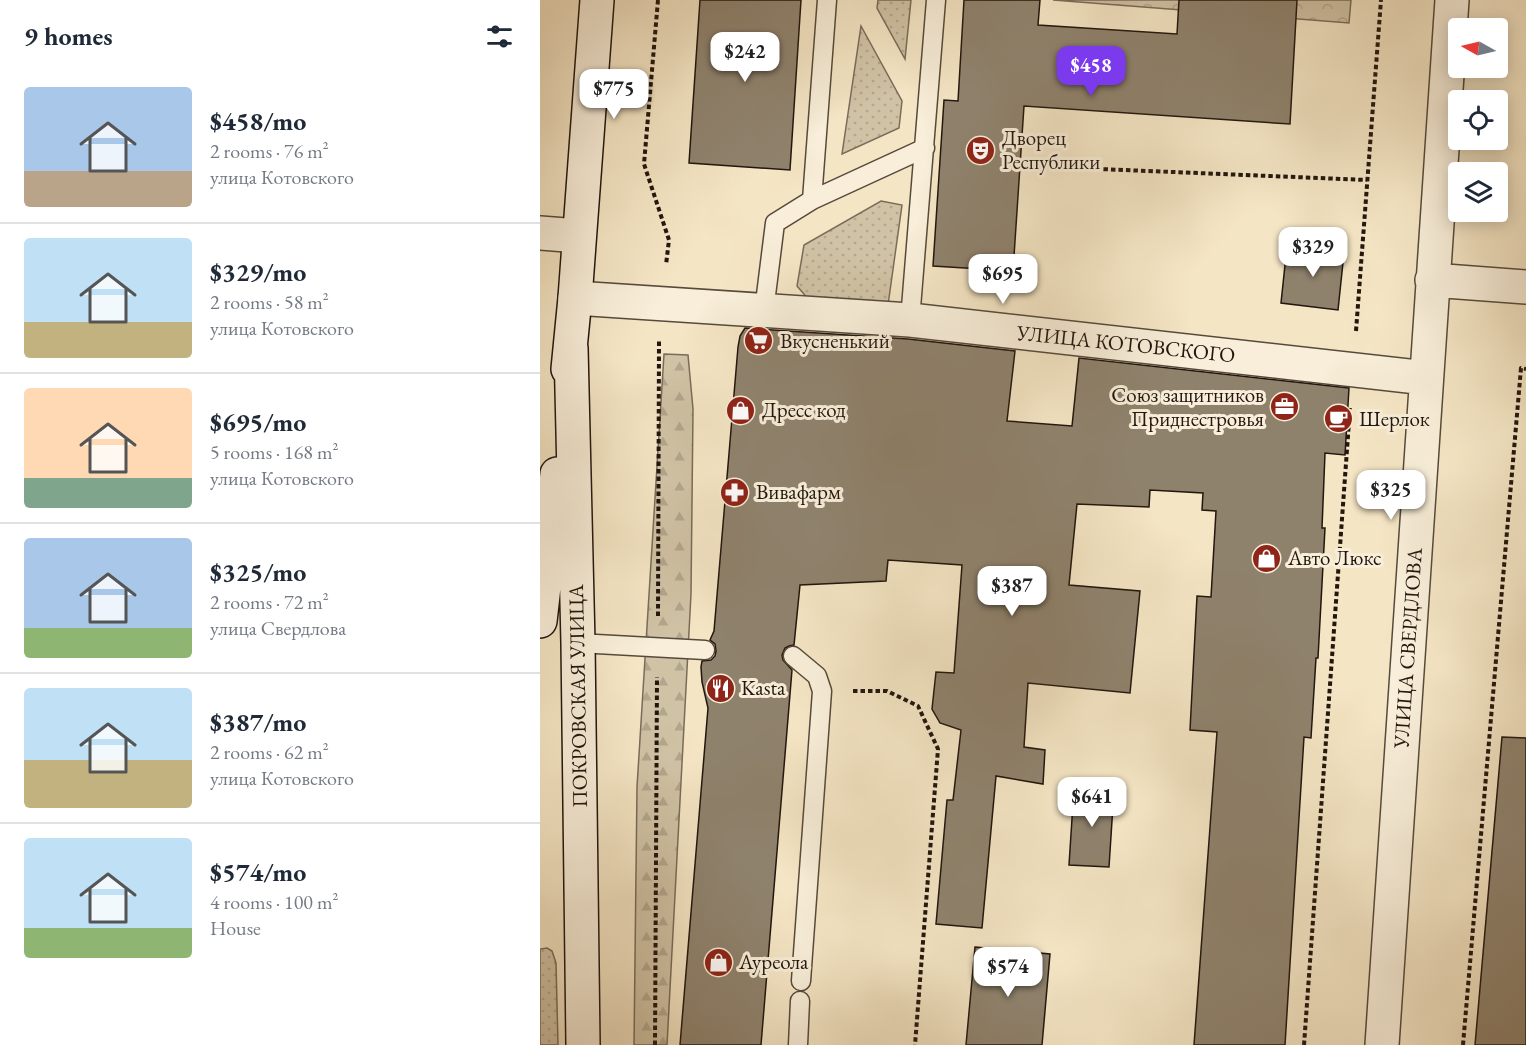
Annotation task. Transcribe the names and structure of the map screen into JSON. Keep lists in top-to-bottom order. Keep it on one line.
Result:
{"streets":{"street":["УЛИЦА КОТОВСКОГО","УЛИЦА СВЕРДЛОВА","ПОКРОВСКАЯ УЛИЦА"]},"crossings":[["УЛИЦА КОТОВСКОГО","УЛИЦА СВЕРДЛОВА"],["УЛИЦА КОТОВСКОГО","ПОКРОВСКАЯ УЛИЦА"]],"places":{"theatre":["Дворец Республики"],"supermarket":["Вкусненький"],"office":["Союз защитников Приднестровья"],"shop":["Дресс код","Авто Люкс","Ауреола"],"cafe":["Шерлок"],"pharmacy":["Вивафарм"],"restaurant":["Kasta"]},"north":"left","page":{"heading":"9 homes","price":["$242","$458","$775","$329","$695","$325","$387","$641","$574"],"list":[{"name":"$458/mo","note":"2 rooms · 76 m² · улица Котовского"},{"name":"$329/mo","note":"2 rooms · 58 m² · улица Котовского"},{"name":"$695/mo","note":"5 rooms · 168 m² · улица Котовского"},{"name":"$325/mo","note":"2 rooms · 72 m² · улица Свердлова"},{"name":"$387/mo","note":"2 rooms · 62 m² · улица Котовского"},{"name":"$574/mo","note":"4 rooms · 100 m² · House"}]}}
